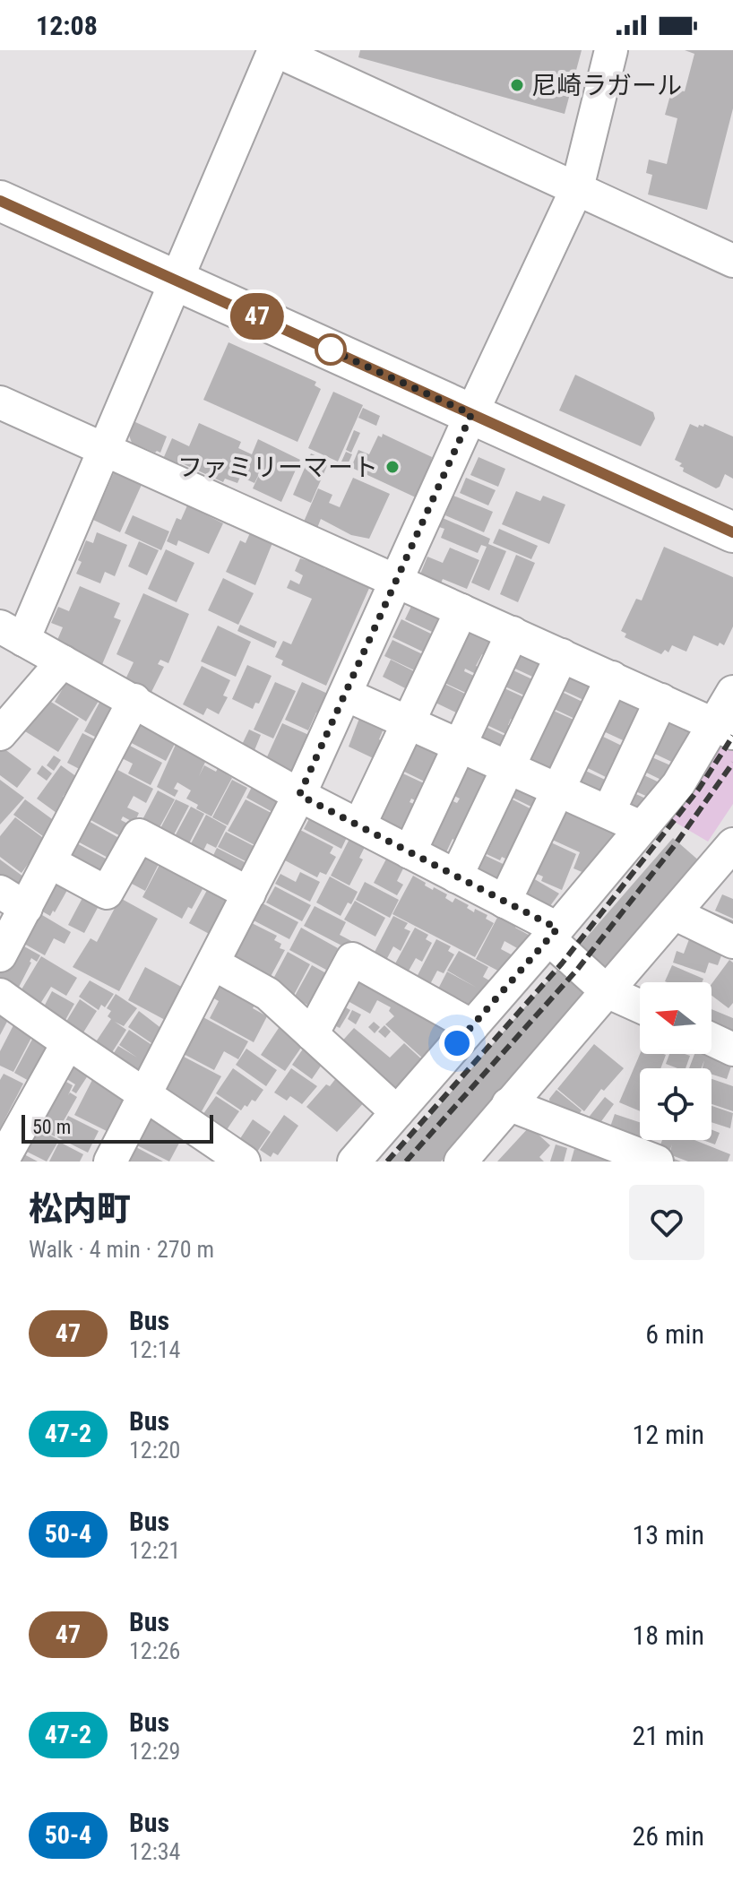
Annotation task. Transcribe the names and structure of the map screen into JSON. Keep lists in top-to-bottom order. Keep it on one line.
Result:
{"places":["尼崎ラガール","ファミリーマート"],"lines":["bus line 47"],"scale_bar":"50 m","north":"left","page":{"status":"12:08","on_map":"47","scale":"50 m","heading":["松内町","Walk · 4 min · 270 m"],"list":[{"mark":"47","name":"Bus","note":"12:14","value":"6 min"},{"mark":"47-2","name":"Bus","note":"12:20","value":"12 min"},{"mark":"50-4","name":"Bus","note":"12:21","value":"13 min"},{"mark":"47","name":"Bus","note":"12:26","value":"18 min"},{"mark":"47-2","name":"Bus","note":"12:29","value":"21 min"},{"mark":"50-4","name":"Bus","note":"12:34","value":"26 min"}]}}
